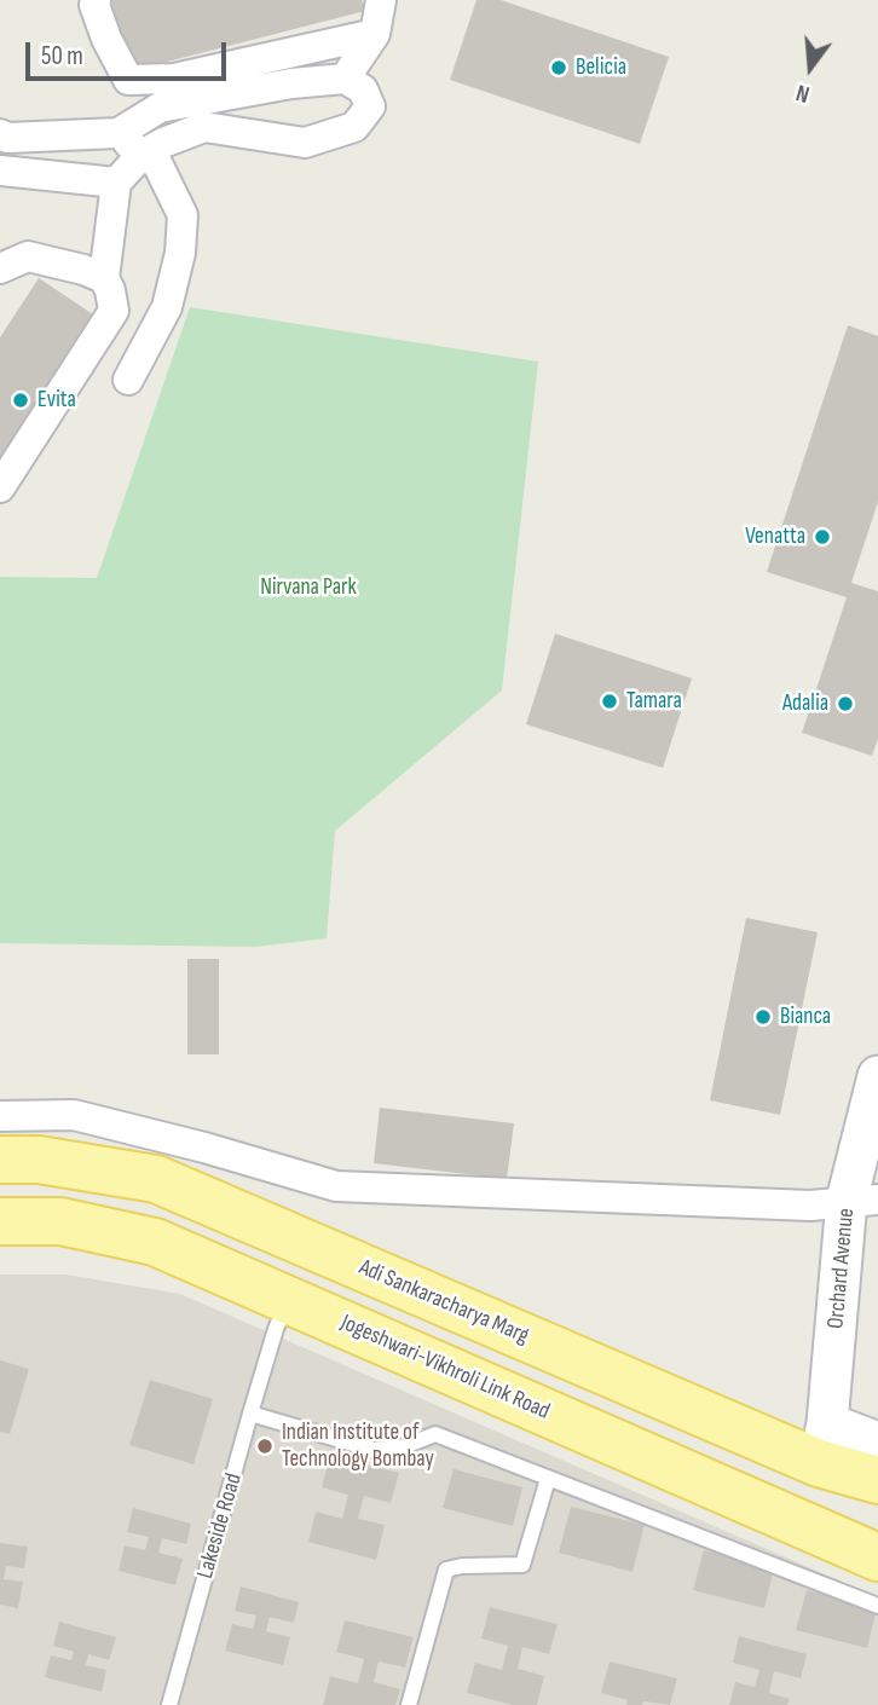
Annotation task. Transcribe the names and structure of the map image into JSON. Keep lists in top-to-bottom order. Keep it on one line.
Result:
{"streets":{"main road":["Adi Sankaracharya Marg","Jogeshwari-Vikhroli Link Road"],"street":["Orchard Avenue"],"lane":["Lakeside Road"]},"crossings":[["Orchard Avenue","Adi Sankaracharya Marg"],["Jogeshwari-Vikhroli Link Road","Lakeside Road"]],"parks":["Nirvana Park"],"places":["Belicia","Evita","Venatta","Tamara","Adalia","Bianca","Indian Institute of Technology Bombay"],"scale_bar":"50 m","north":"bottom"}
